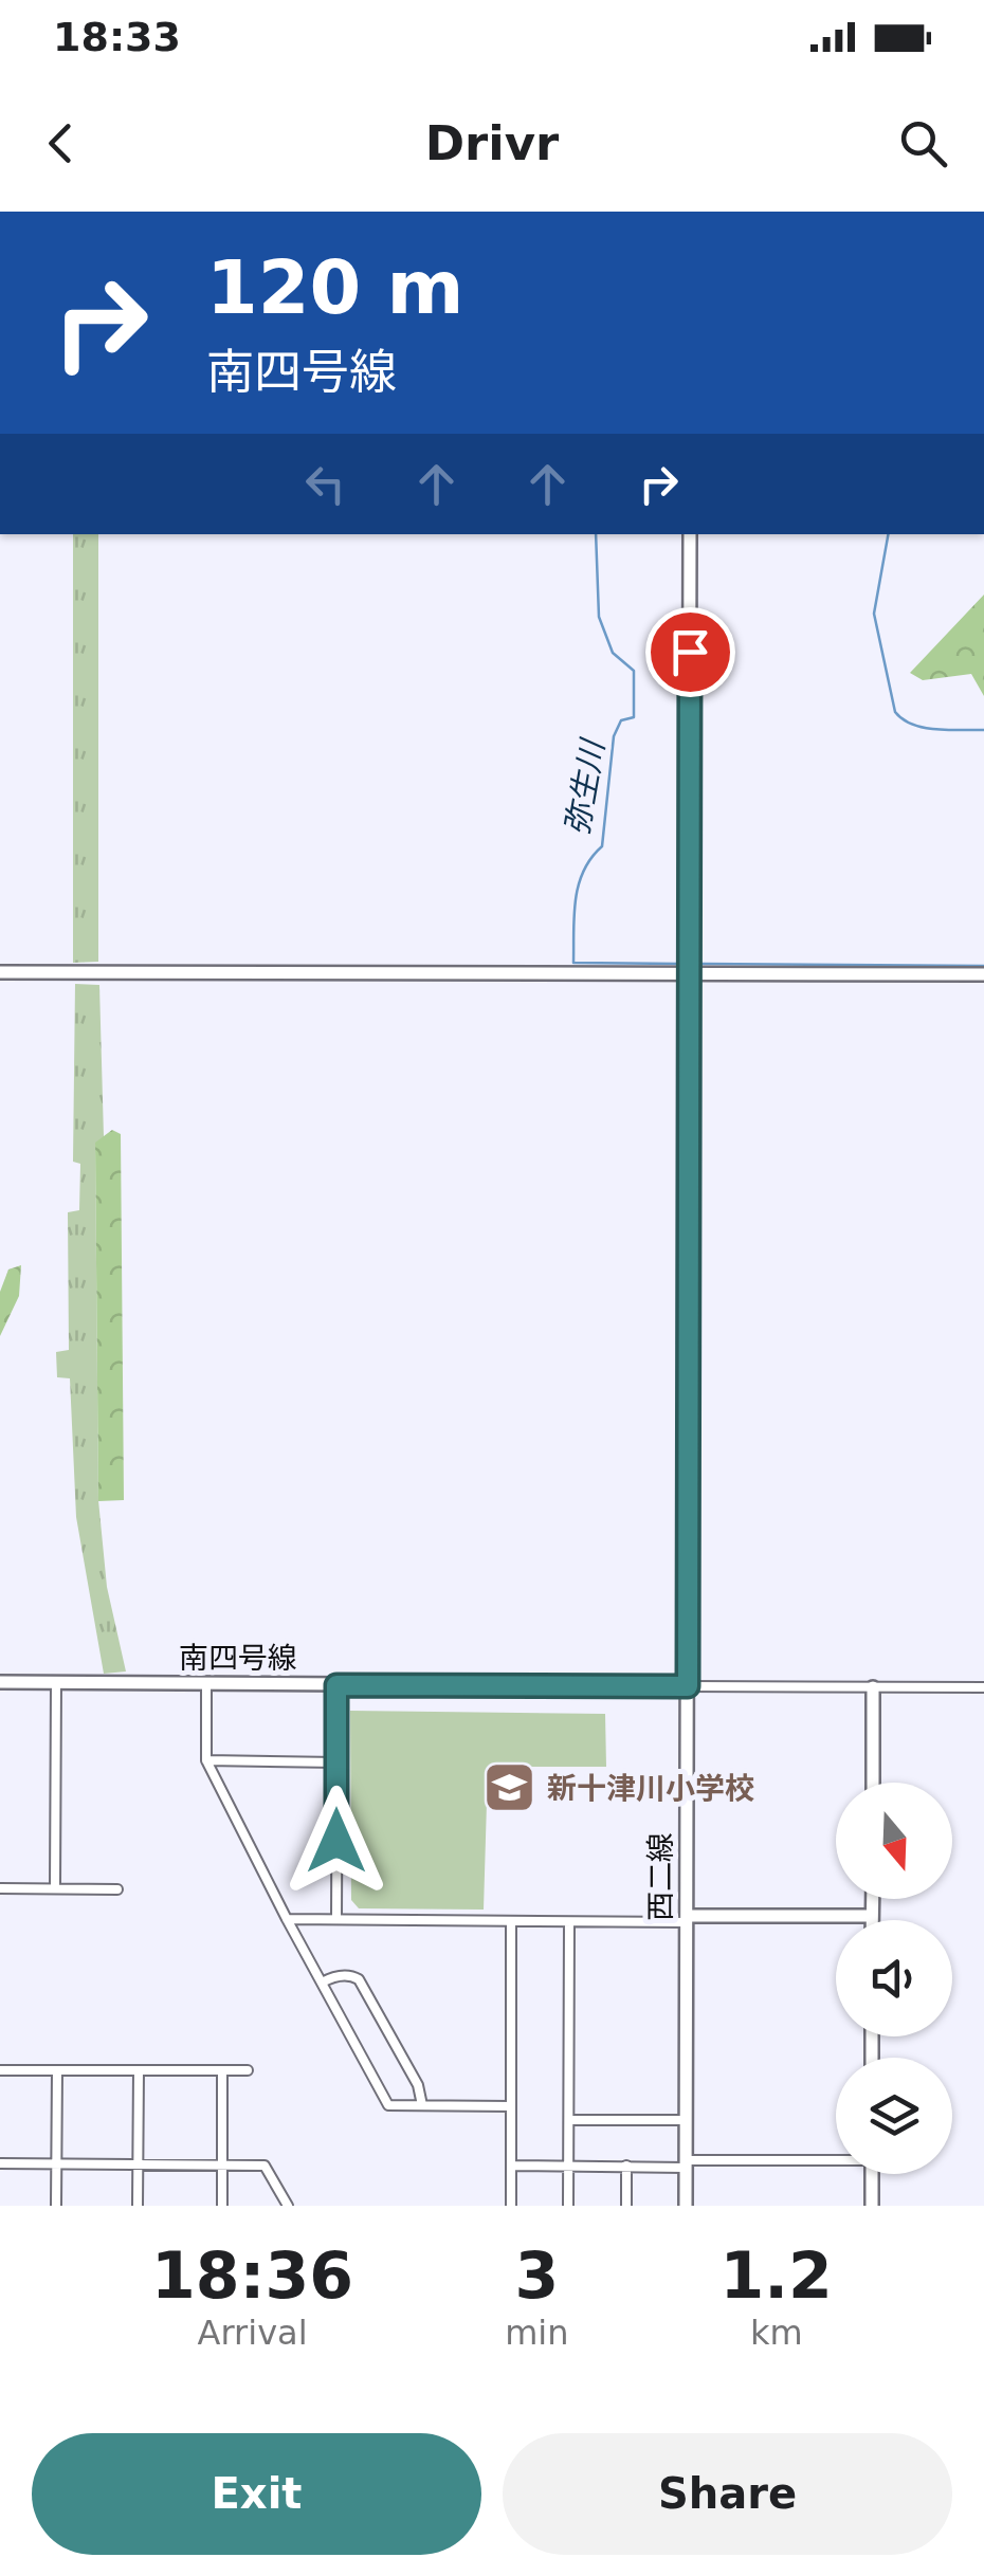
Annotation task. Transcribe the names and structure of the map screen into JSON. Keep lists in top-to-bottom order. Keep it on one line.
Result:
{"streets":{"street":["南四号線","西二線"]},"crossings":[["南四号線","西二線"]],"water":["弥生川"],"places":{"school or university":["新十津川小学校"]},"north":"bottom","page":{"status":"18:33","header":"Drivr","turn":["120 m","南四号線"],"eta":["18:36","Arrival","3","min","1.2","km"],"buttons":["Exit","Share"]}}
